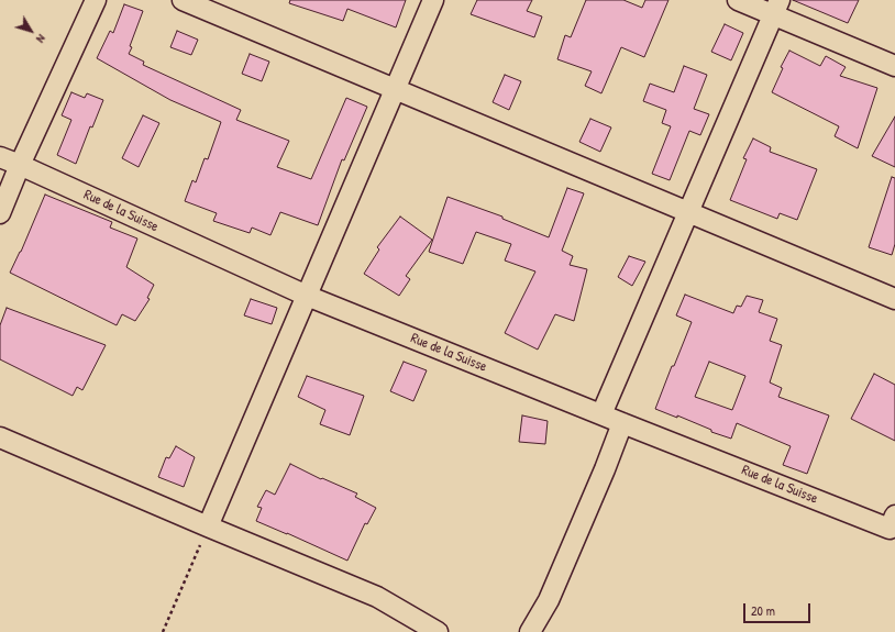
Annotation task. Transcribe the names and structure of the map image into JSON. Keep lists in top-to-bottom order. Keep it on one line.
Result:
{"streets":{"street":["Rue de la Suisse"]},"scale_bar":"20 m","north":"bottom right"}
